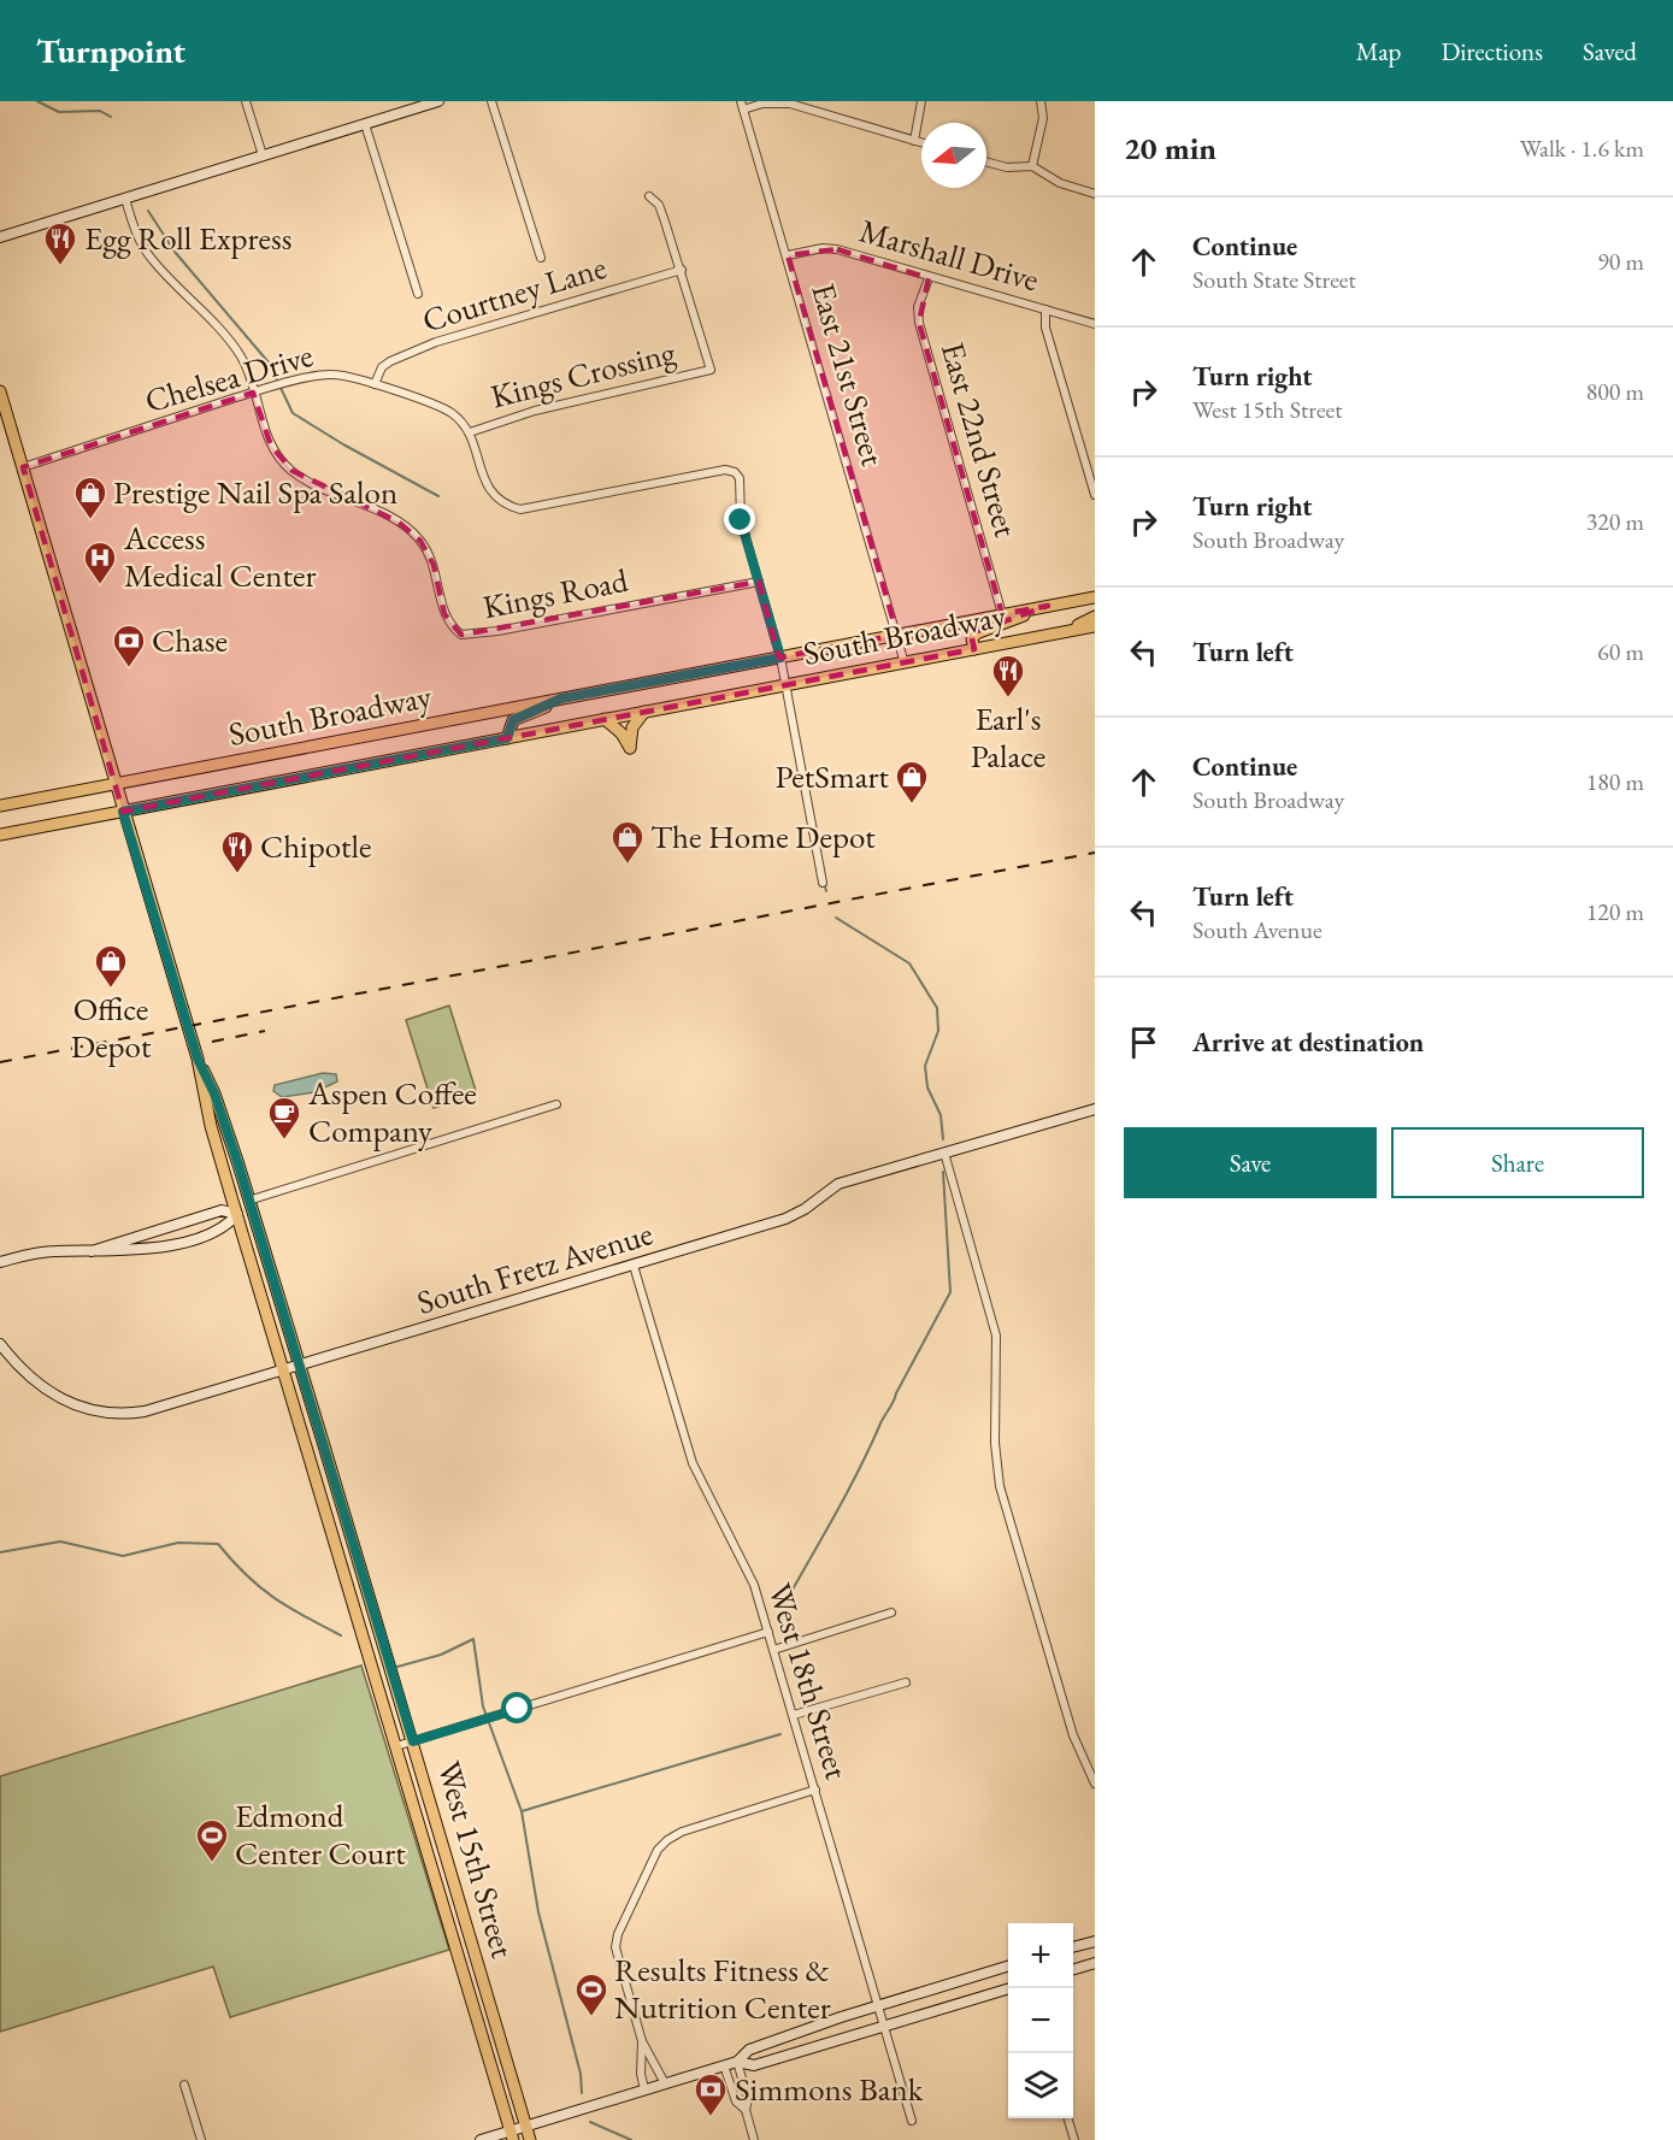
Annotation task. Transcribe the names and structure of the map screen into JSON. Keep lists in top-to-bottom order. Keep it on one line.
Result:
{"streets":{"main road":["South Broadway","West 15th Street"],"street":["Marshall Drive","Courtney Lane","Kings Crossing","East 21st Street","Chelsea Drive","East 22nd Street","Kings Road","South Fretz Avenue","West 18th Street"]},"crossings":[["Marshall Drive","East 21st Street"],["Marshall Drive","East 22nd Street"],["Courtney Lane","Kings Crossing"],["Courtney Lane","Chelsea Drive"],["Kings Crossing","Chelsea Drive"],["East 21st Street","South Broadway"],["Chelsea Drive","Kings Road"],["Chelsea Drive","West 15th Street"],["East 22nd Street","South Broadway"],["South Broadway","West 15th Street"],["South Fretz Avenue","West 18th Street"],["South Fretz Avenue","West 15th Street"]],"places":{"restaurant":["Egg Roll Express","Earl's Palace","Chipotle"],"shop":["Prestige Nail Spa Salon","PetSmart","The Home Depot","Office Depot"],"hospital":["Access Medical Center"],"bank":["Chase","Simmons Bank"],"cafe":["Aspen Coffee Company"],"sports":["Edmond Center Court","Results Fitness & Nutrition Center"]},"north":"left","page":{"header":"Turnpoint","nav":["Map","Directions","Saved"],"heading":["20 min","Walk · 1.6 km"],"list":[["Continue","South State Street","90 m"],["Turn right","West 15th Street","800 m"],["Turn right","South Broadway","320 m"],["Turn left","60 m"],["Continue","South Broadway","180 m"],["Turn left","South Avenue","120 m"],"Arrive at destination"],"buttons":["Save","Share"],"map_buttons":["+","−"]}}
